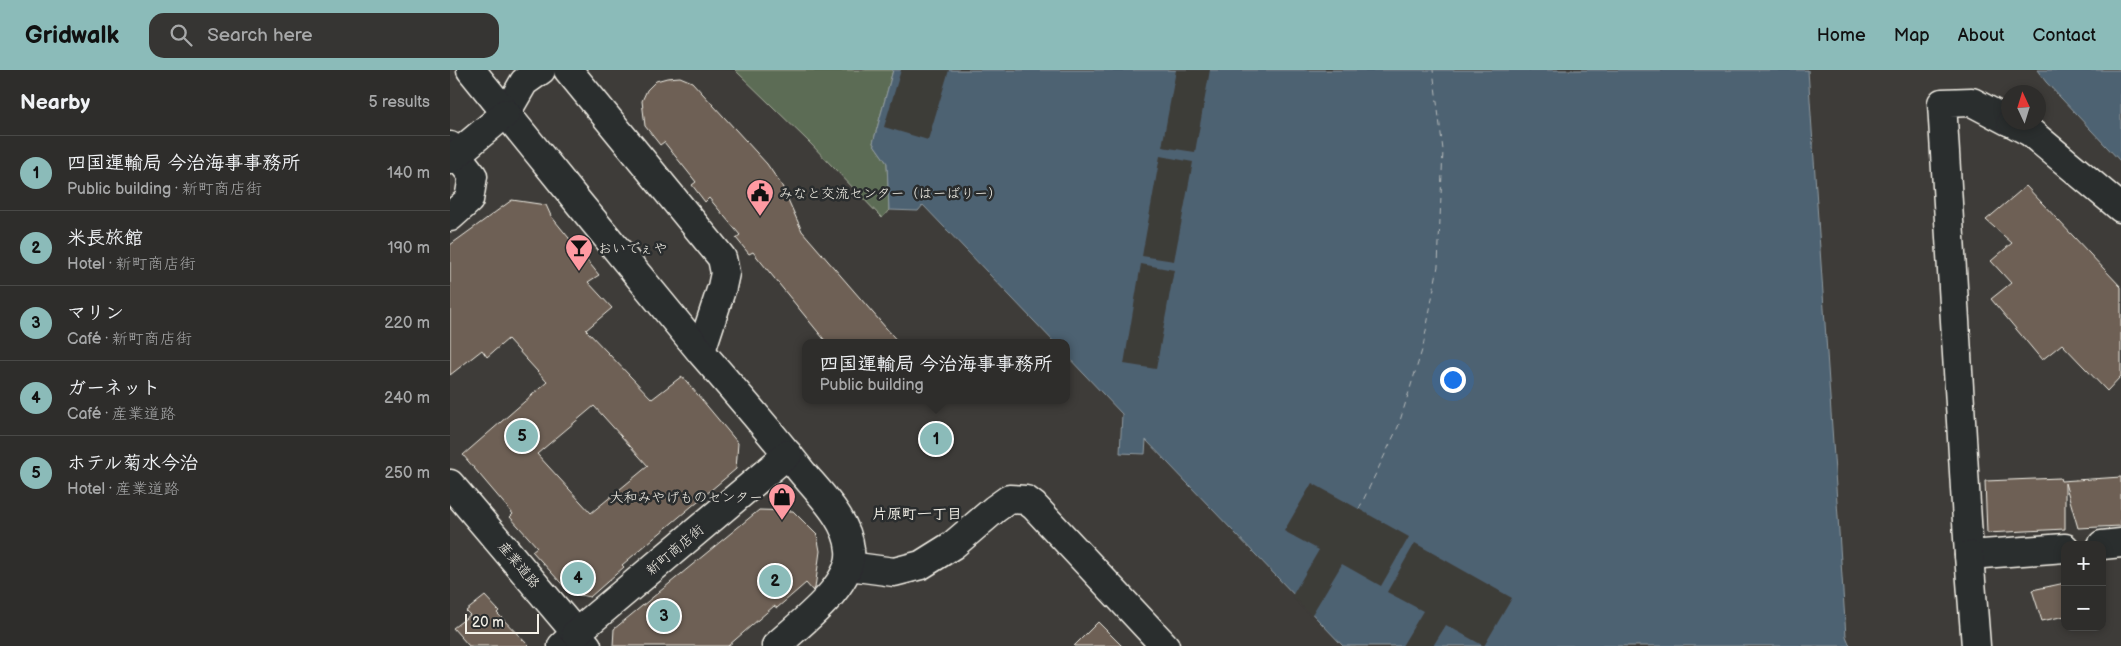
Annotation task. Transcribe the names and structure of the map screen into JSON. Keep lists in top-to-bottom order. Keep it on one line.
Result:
{"streets":{"street":["新町商店街","産業道路"]},"crossings":[["新町商店街","産業道路"]],"districts":["片原町一丁目"],"places":{"public building":["みなと交流センター（はーばりー）"],"bar":["おいでぇや"],"shop":["大和みやげものセンター"]},"scale_bar":"20 m","north":"top","page":{"header":"Gridwalk","search":"Search here","nav":["Home","Map","About","Contact"],"heading":["Nearby","5 results"],"list":[{"mark":"1","name":"四国運輸局 今治海事事務所","note":"Public building · 新町商店街","value":"140 m"},{"mark":"2","name":"米長旅館","note":"Hotel · 新町商店街","value":"190 m"},{"mark":"3","name":"マリン","note":"Café · 新町商店街","value":"220 m"},{"mark":"4","name":"ガーネット","note":"Café · 産業道路","value":"240 m"},{"mark":"5","name":"ホテル菊水今治","note":"Hotel · 産業道路","value":"250 m"}],"popup":["四国運輸局 今治海事事務所","Public building"],"pins":["5","1","4","2","3"],"map_buttons":["+","−"],"scale":"20 m"}}
